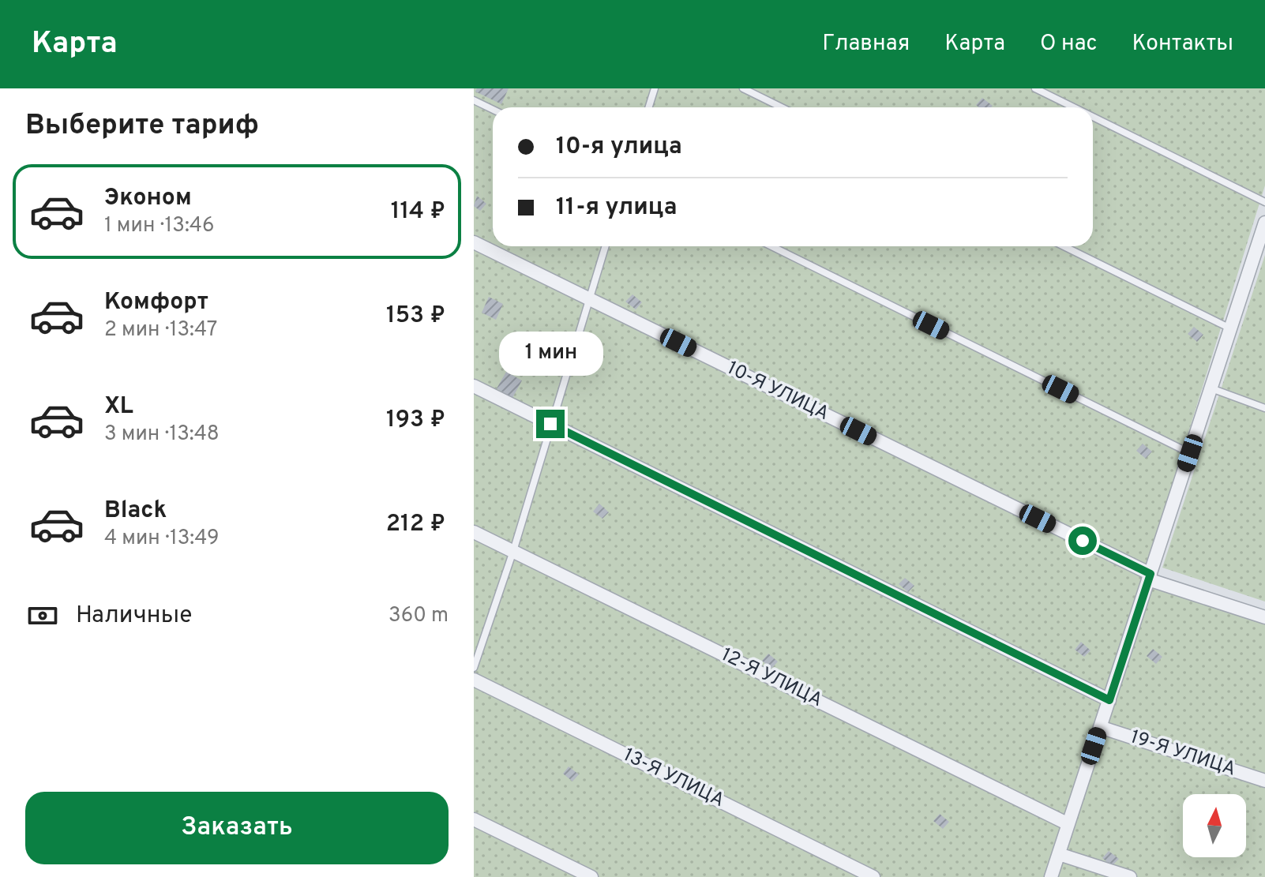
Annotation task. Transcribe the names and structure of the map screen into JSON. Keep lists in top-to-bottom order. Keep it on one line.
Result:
{"streets":{"street":["10-Я УЛИЦА","12-Я УЛИЦА","19-Я УЛИЦА","13-Я УЛИЦА"]},"north":"top","page":{"header":"Карта","nav":["Главная","Карта","О нас","Контакты"],"heading":"Выберите тариф","banner":["10-я улица","11-я улица"],"list":[{"name":"Эконом","note":"1 мин · 13:46","value":"114 ₽"},{"name":"Комфорт","note":"2 мин · 13:47","value":"153 ₽"},{"name":"XL","note":"3 мин · 13:48","value":"193 ₽"},{"name":"Black","note":"4 мин · 13:49","value":"212 ₽"}],"bubble":"1 мин","pay":["Наличные","360 m"],"buttons":"Заказать"}}
